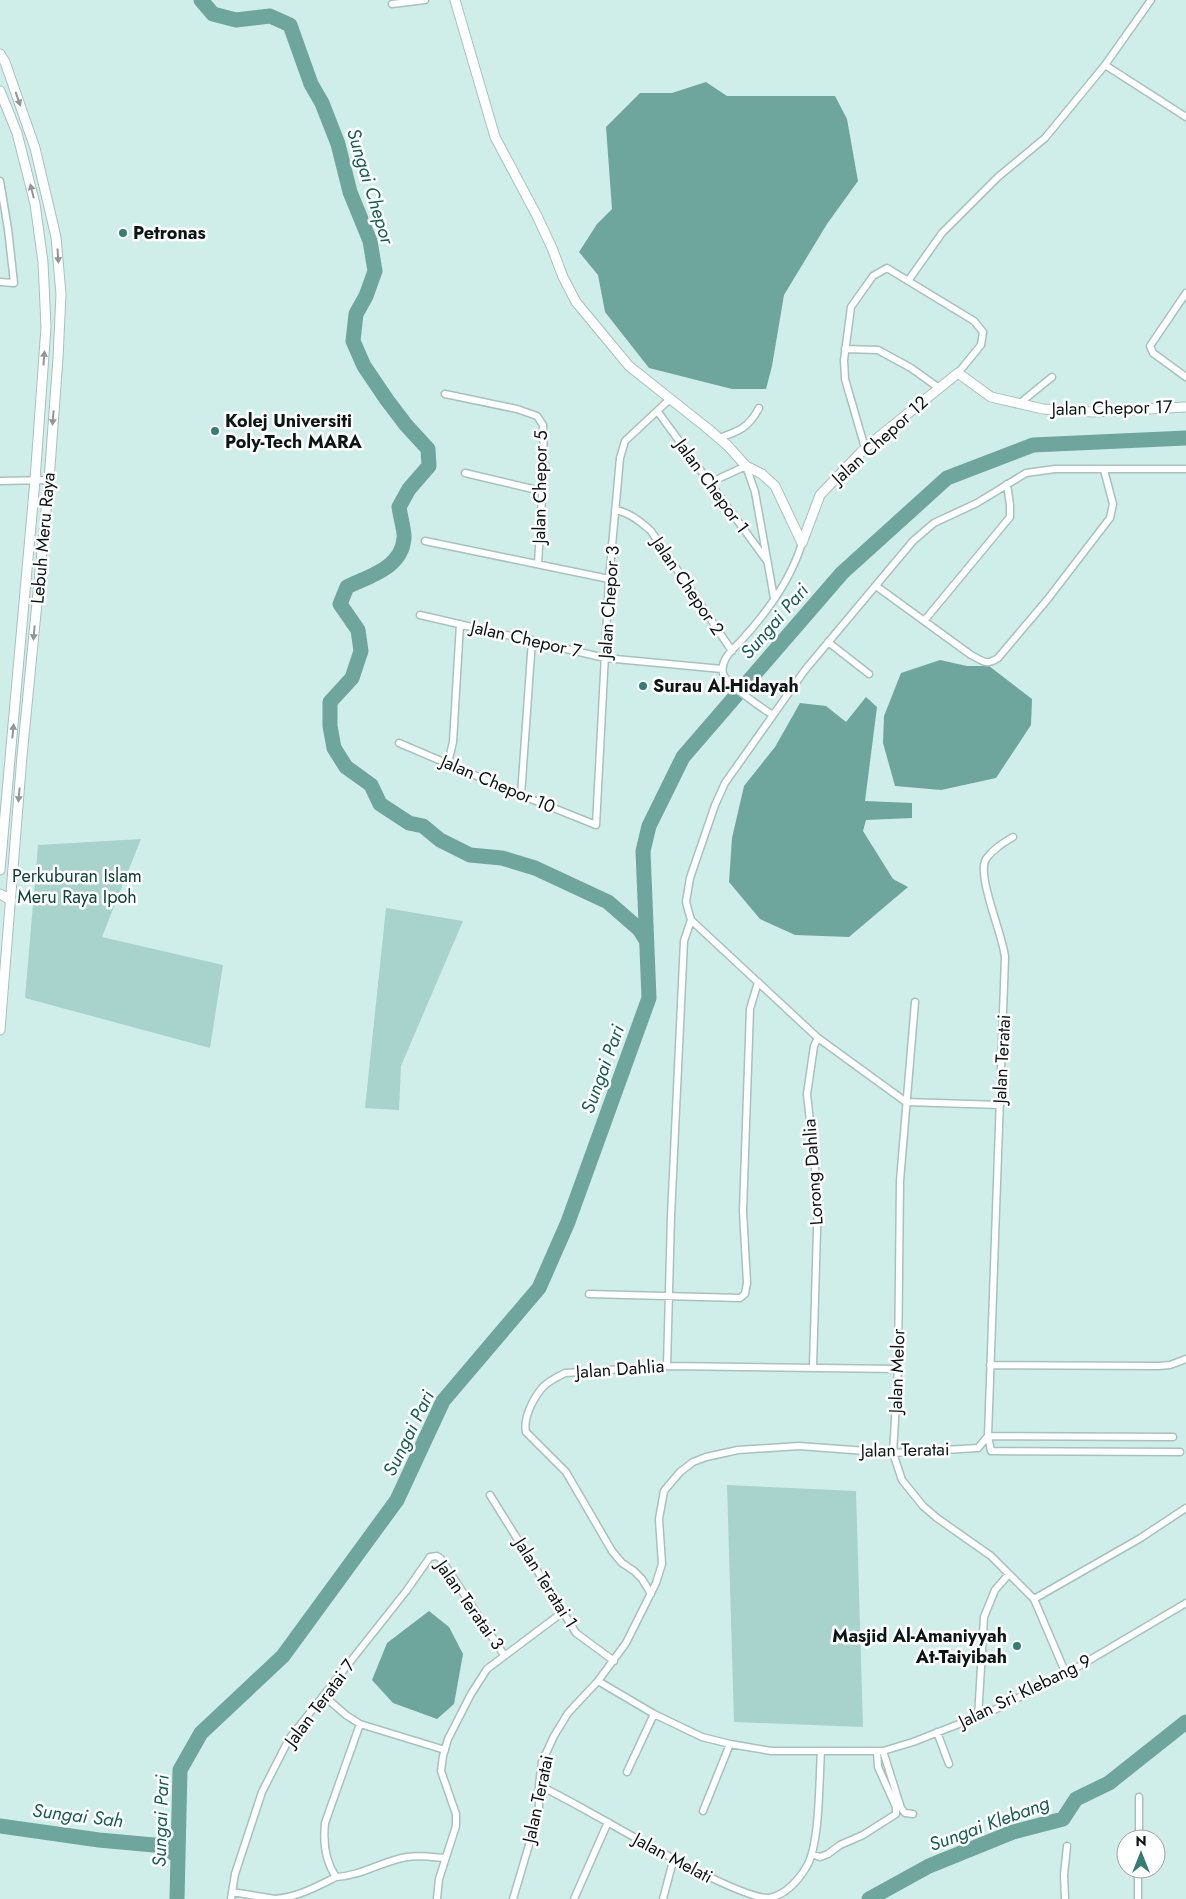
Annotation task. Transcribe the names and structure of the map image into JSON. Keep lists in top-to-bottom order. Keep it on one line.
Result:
{"streets":{"main road":["Jalan Chepor 17","Jalan Chepor 12","Lebuh Meru Raya"],"street":["Jalan Chepor 1","Jalan Chepor 5","Jalan Chepor 2","Jalan Chepor 3","Jalan Chepor 7","Jalan Chepor 10","Jalan Teratai","Lorong Dahlia","Jalan Dahlia","Jalan Melor","Jalan Teratai 1","Jalan Teratai 3","Jalan Sri Klebang 9","Jalan Teratai 7","Jalan Melati"]},"crossings":[["Jalan Chepor 17","Jalan Chepor 12"],["Jalan Chepor 1","Jalan Chepor 3"],["Jalan Chepor 2","Jalan Chepor 3"],["Jalan Chepor 2","Jalan Chepor 7"],["Jalan Chepor 3","Jalan Chepor 7"],["Jalan Chepor 3","Jalan Chepor 10"],["Jalan Teratai","Jalan Dahlia"],["Jalan Teratai","Jalan Melor"],["Jalan Teratai","Jalan Teratai 1"],["Jalan Teratai","Jalan Sri Klebang 9"],["Jalan Teratai","Jalan Melati"],["Lorong Dahlia","Jalan Dahlia"],["Jalan Dahlia","Jalan Melor"],["Jalan Melor","Jalan Sri Klebang 9"],["Jalan Teratai 3","Jalan Teratai 7"],["Jalan Sri Klebang 9","Jalan Melati"]],"water":["Sungai Chepor","Sungai Pari","Sungai Sah","Sungai Klebang"],"parks":["Perkuburan Islam Meru Raya Ipoh"],"places":["Petronas","Kolej Universiti Poly-Tech MARA","Surau Al-Hidayah","Masjid Al-Amaniyyah At-Taiyibah"],"north":"top"}
